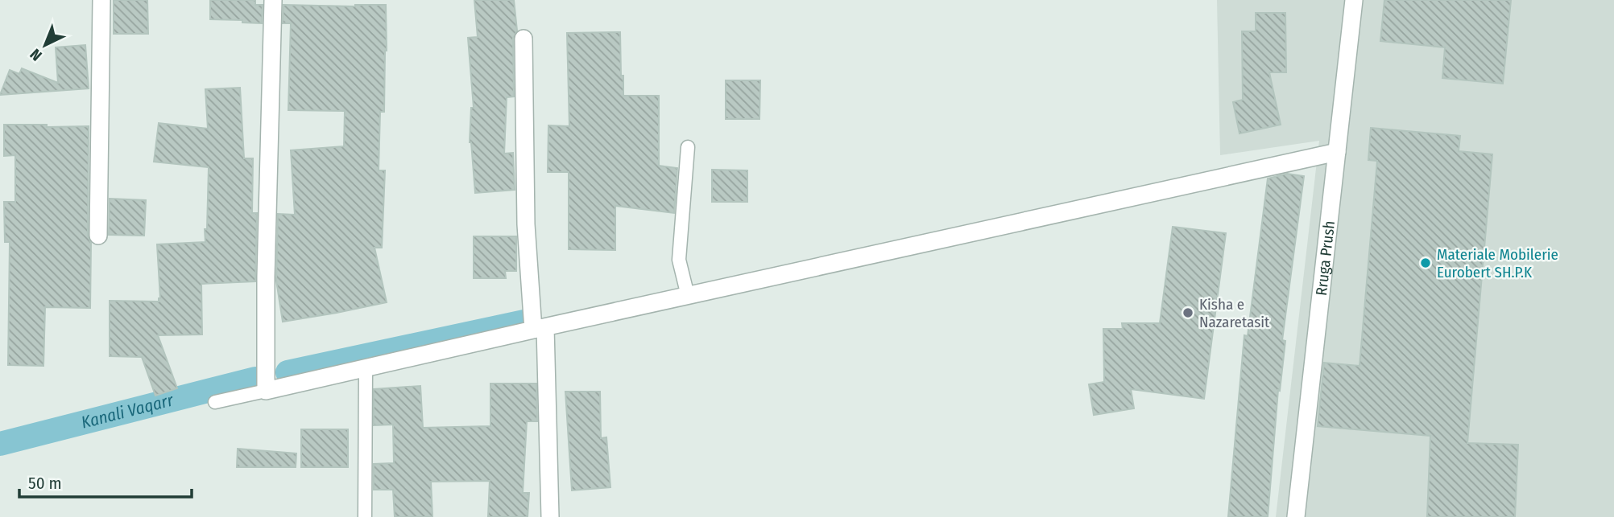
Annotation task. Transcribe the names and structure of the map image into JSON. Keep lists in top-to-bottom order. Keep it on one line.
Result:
{"streets":{"street":["Rruga Prush"]},"water":["Kanali Vaqarr"],"places":["Materiale Mobilerie Eurobert SH.P.K","Kisha e Nazaretasit"],"scale_bar":"50 m","north":"bottom left"}
